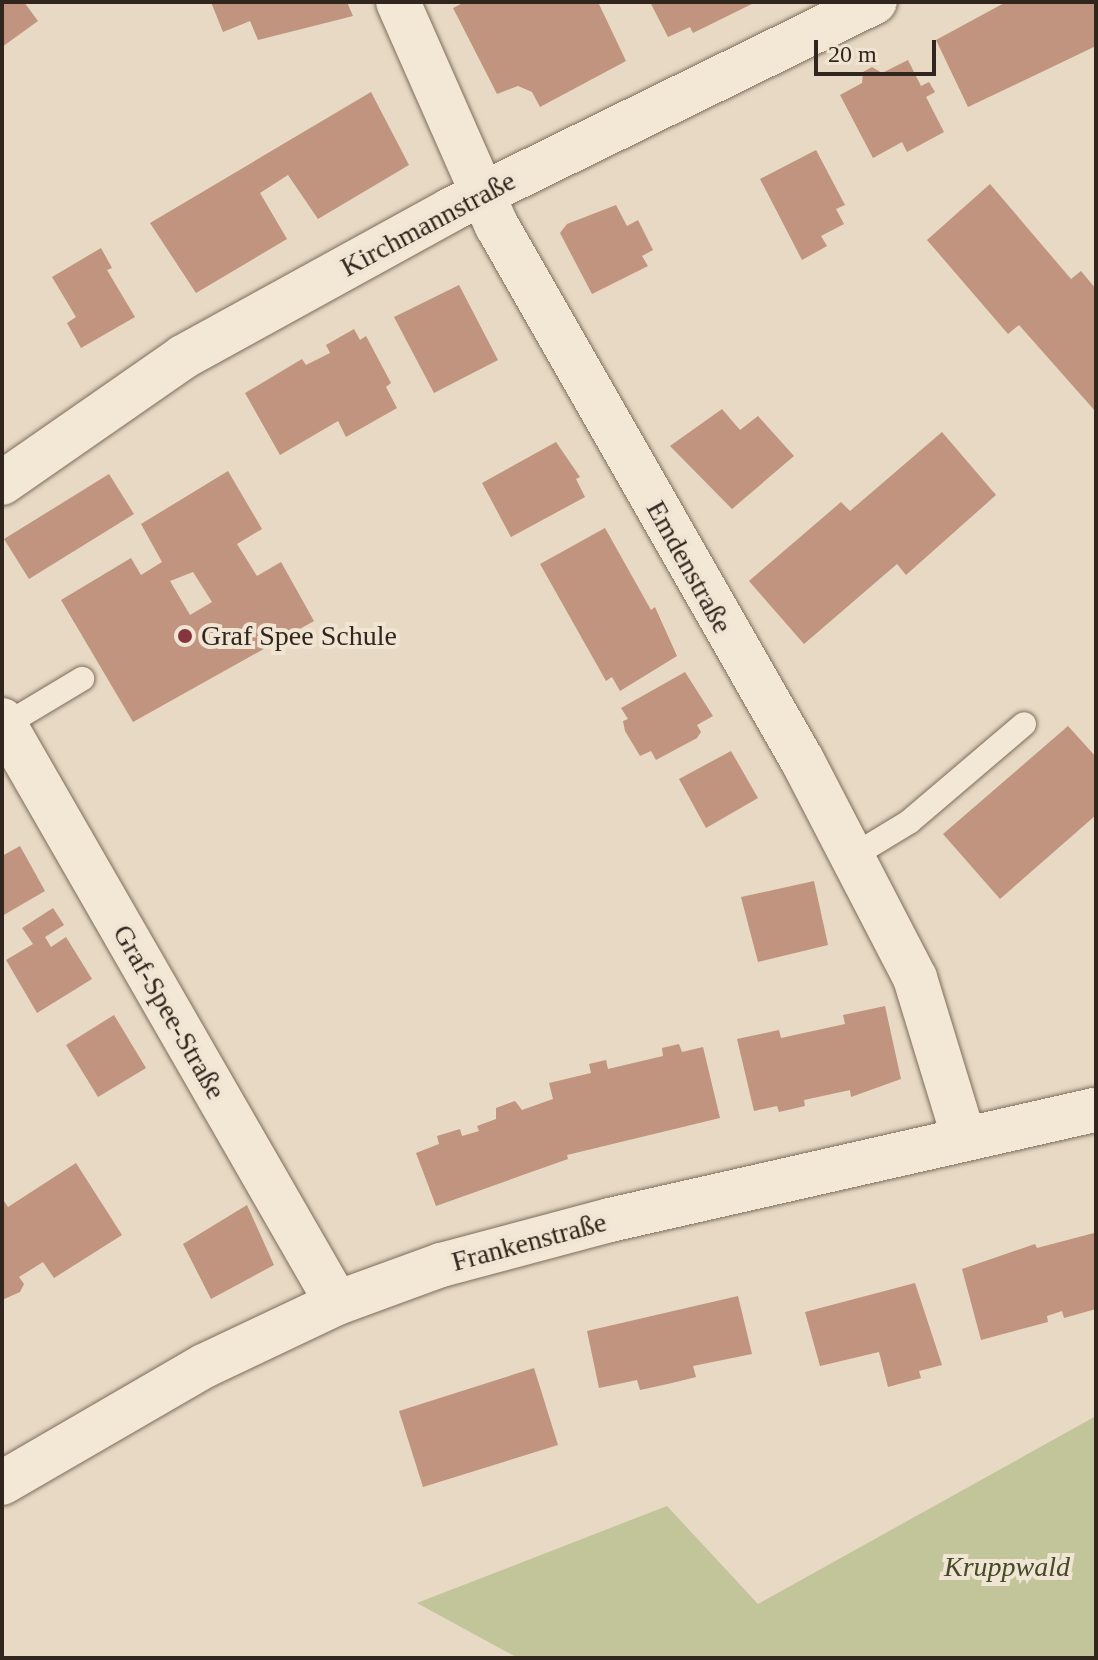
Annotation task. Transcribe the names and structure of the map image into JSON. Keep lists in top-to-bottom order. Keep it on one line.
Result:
{"streets":{"street":["Kirchmannstraße","Emdenstraße","Graf-Spee-Straße","Frankenstraße"]},"crossings":[["Kirchmannstraße","Emdenstraße"],["Emdenstraße","Frankenstraße"],["Graf-Spee-Straße","Frankenstraße"]],"parks":["Kruppwald"],"places":["Graf Spee Schule"],"scale_bar":"20 m"}
